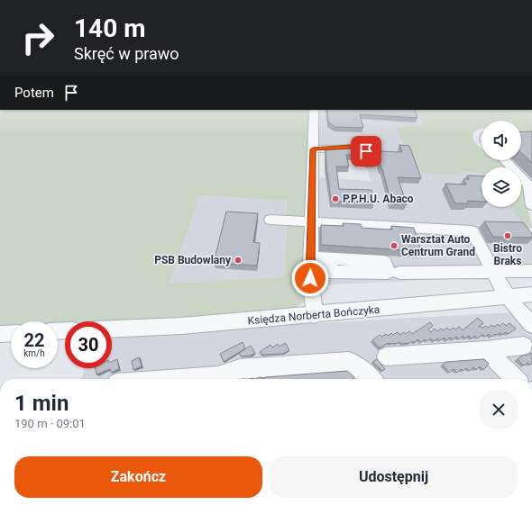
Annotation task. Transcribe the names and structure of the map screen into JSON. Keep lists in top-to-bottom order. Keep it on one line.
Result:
{"streets":{"street":["Księdza Norberta Bończyka"]},"places":["P.P.H.U. Abaco","Bistro Braks","Warsztat Auto Centrum Grand","PSB Budowlany"],"page":{"turn":["140 m","Skręć w prawo"],"then":"Potem","speed":"22 km/h","limit":"30","heading":["1 min","190 m · 09:01"],"buttons":["Zakończ","Udostępnij"]}}
